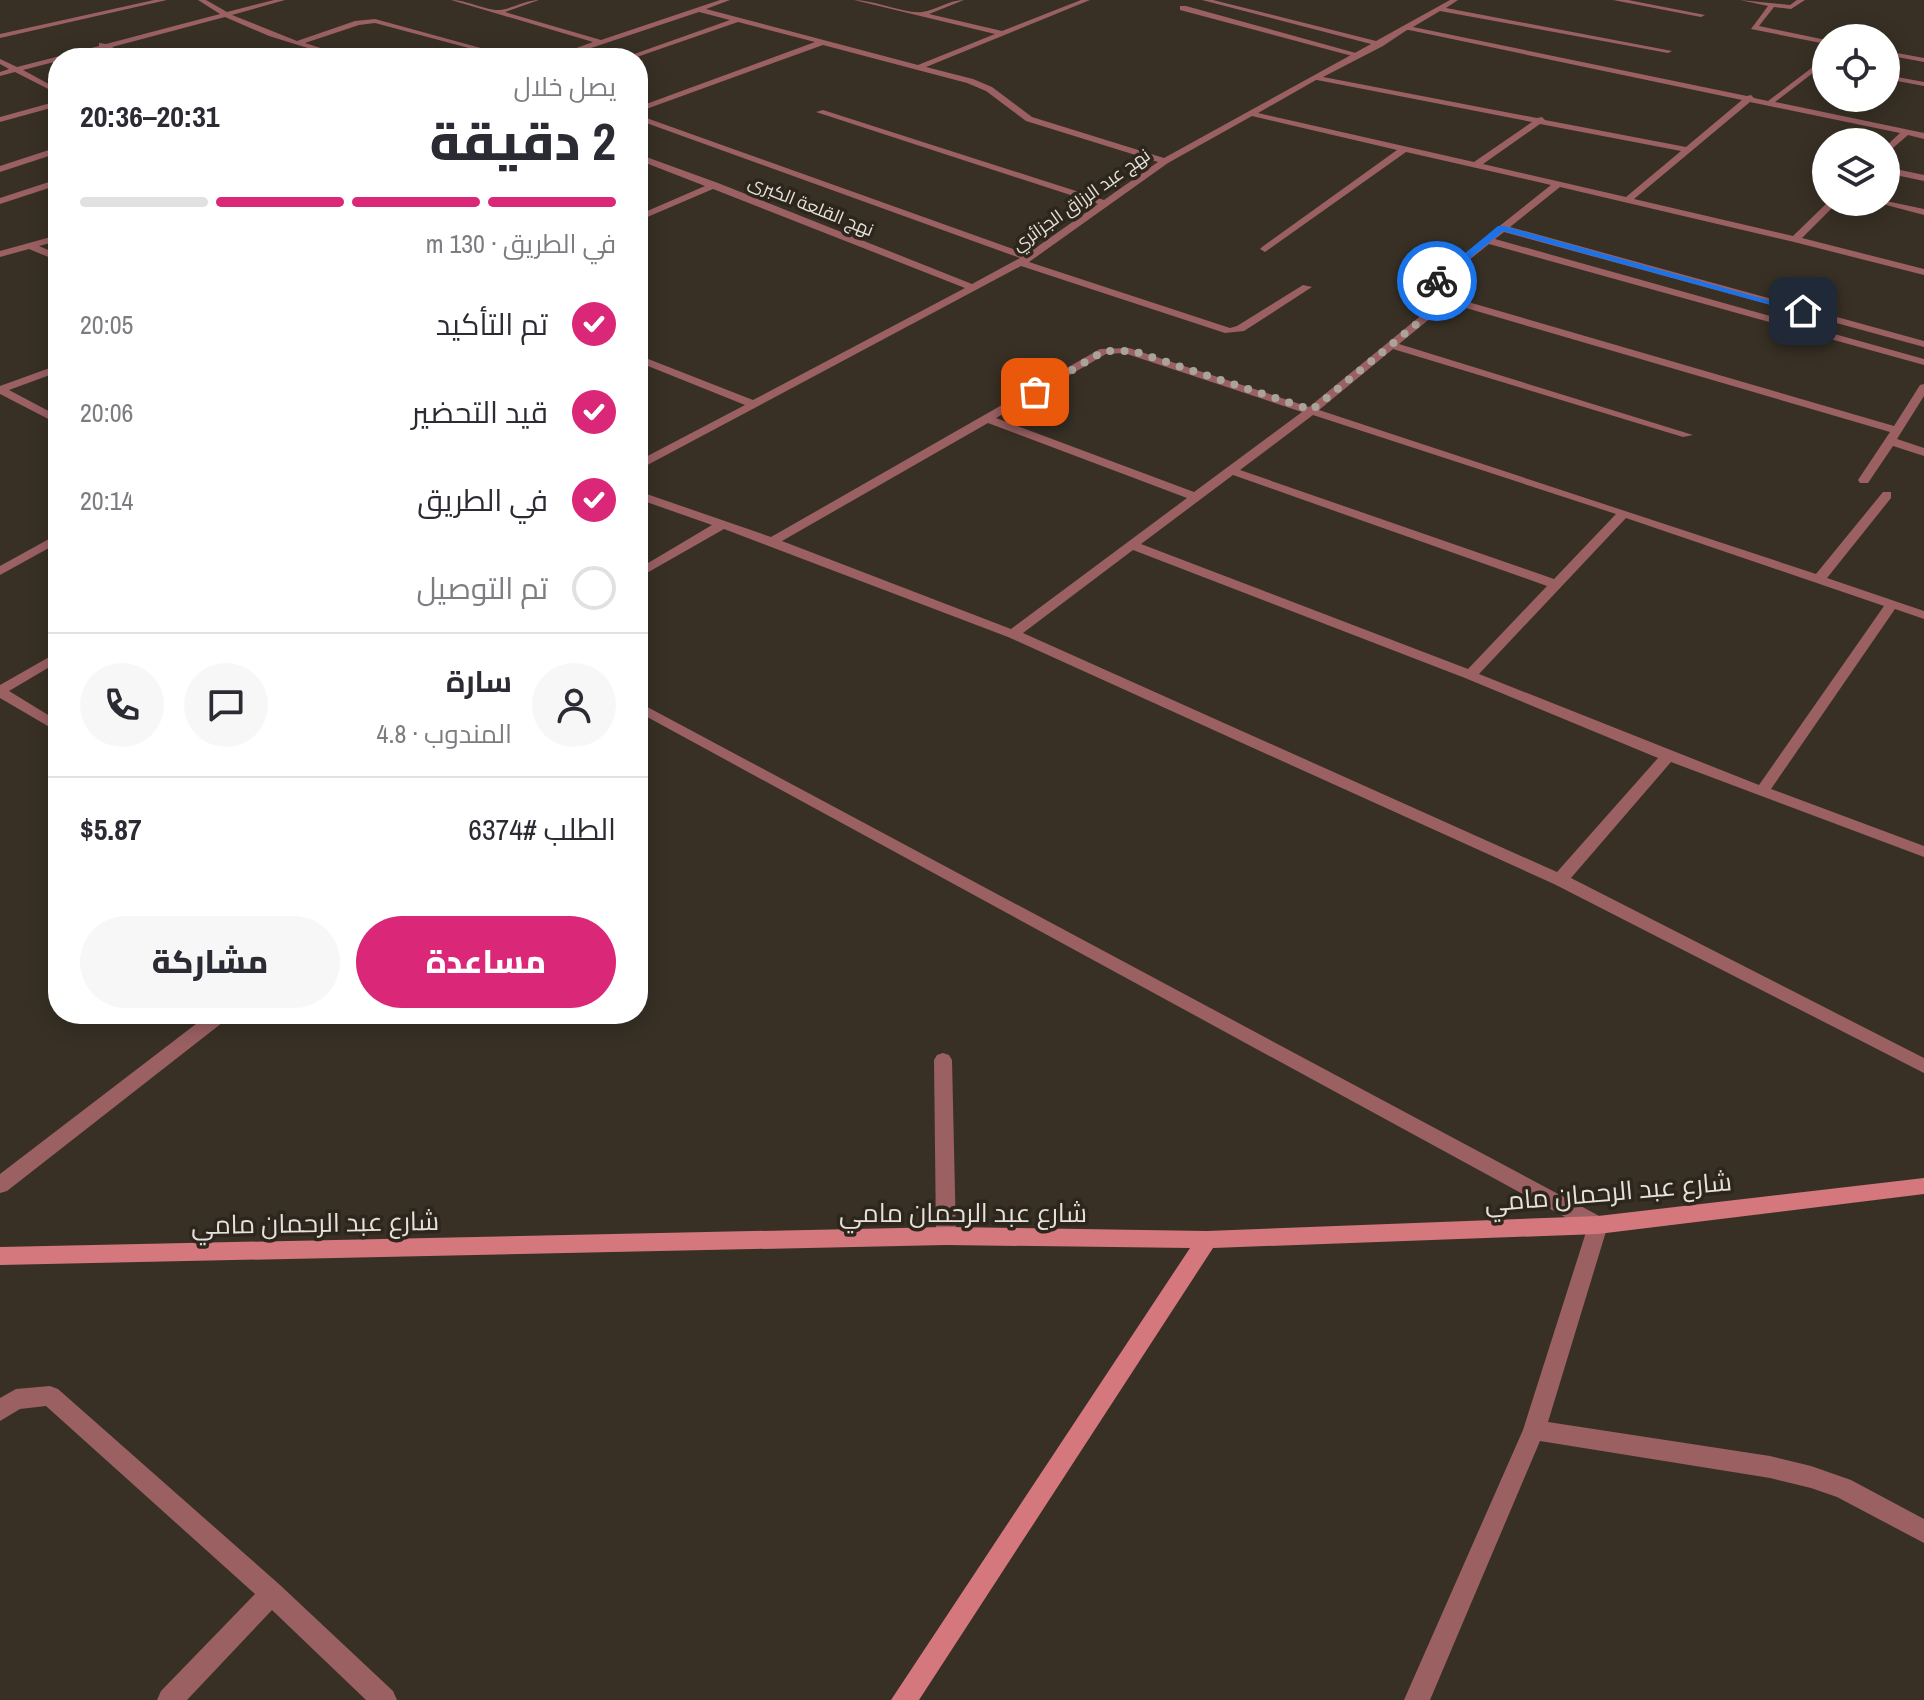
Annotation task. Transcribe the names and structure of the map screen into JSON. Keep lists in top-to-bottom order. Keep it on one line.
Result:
{"streets":{"street":["نهج عبد الرزاق الجزائري","نهج القلعة الكبرى","شارع عبد الرحمان مامي"]},"crossings":[["نهج عبد الرزاق الجزائري","نهج القلعة الكبرى"]],"page":{"heading":["2 دقيقة","يصل خلال","20:31–20:36"],"panel":["سارة","المندوب · 4.8","الطلب #6374","$5.87"],"bar":"في الطريق · 130 m","list":[["تم التأكيد","20:05"],["قيد التحضير","20:06"],["في الطريق","20:14"],"تم التوصيل"],"buttons":["مساعدة","مشاركة"]}}
